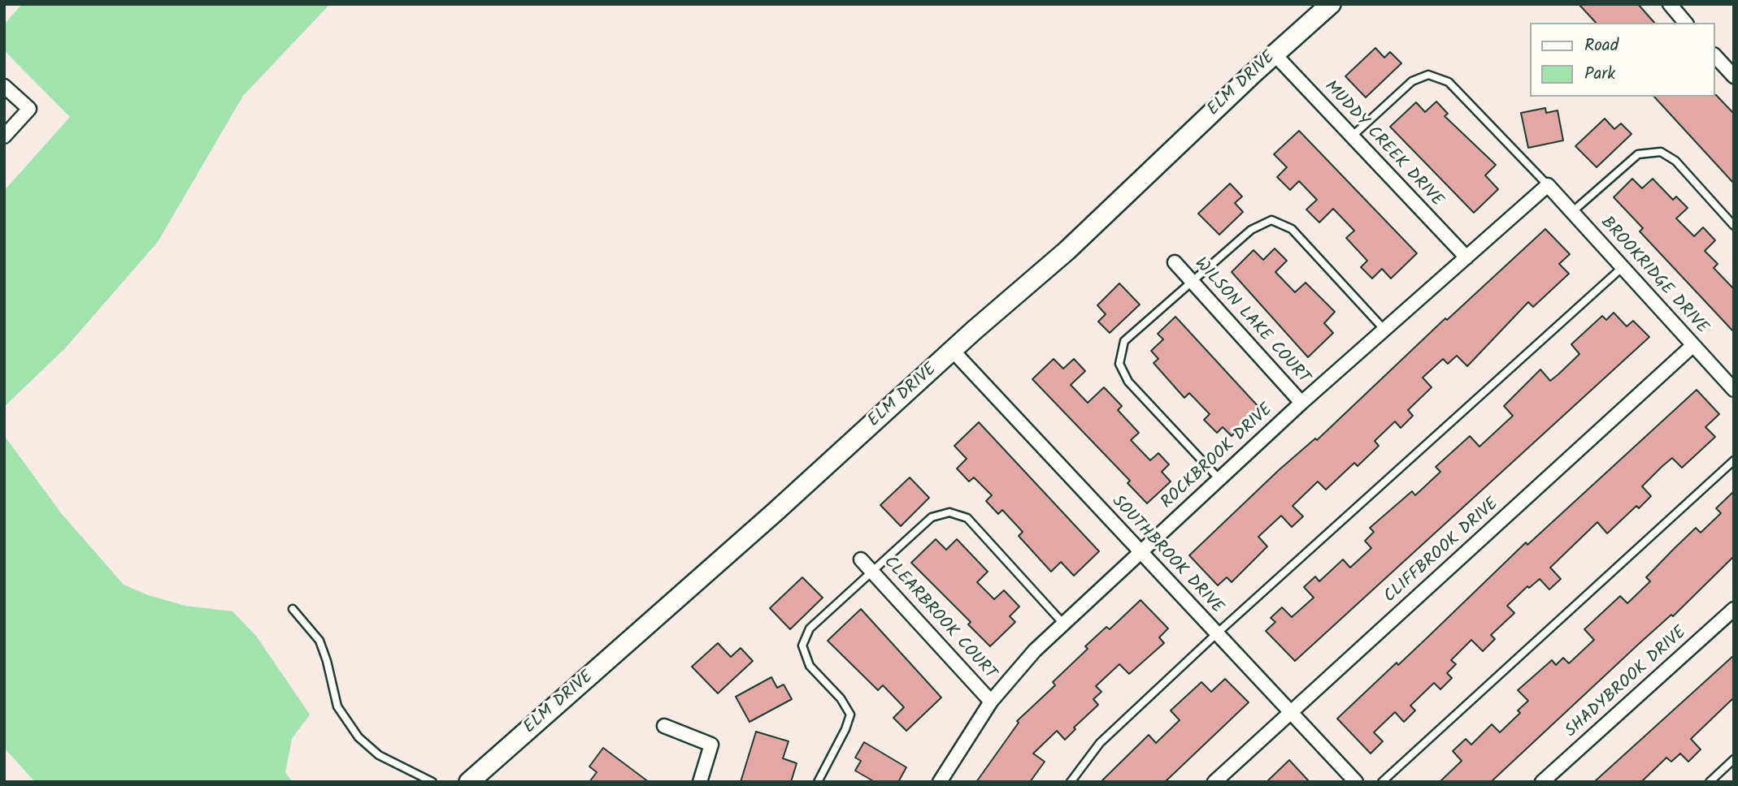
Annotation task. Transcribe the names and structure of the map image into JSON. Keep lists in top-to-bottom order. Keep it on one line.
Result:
{"streets":{"street":["ELM DRIVE","MUDDY CREEK DRIVE","BROOKRIDGE DRIVE","WILSON LAKE COURT","ROCKBROOK DRIVE","CLIFFBROOK DRIVE","SOUTHBROOK DRIVE","CLEARBROOK COURT","SHADYBROOK DRIVE"]},"crossings":[["ELM DRIVE","MUDDY CREEK DRIVE"],["ELM DRIVE","SOUTHBROOK DRIVE"],["MUDDY CREEK DRIVE","ROCKBROOK DRIVE"],["BROOKRIDGE DRIVE","ROCKBROOK DRIVE"],["BROOKRIDGE DRIVE","CLIFFBROOK DRIVE"],["WILSON LAKE COURT","ROCKBROOK DRIVE"],["ROCKBROOK DRIVE","SOUTHBROOK DRIVE"],["ROCKBROOK DRIVE","CLEARBROOK COURT"],["CLIFFBROOK DRIVE","SOUTHBROOK DRIVE"]],"legend":["Road","Park"]}
